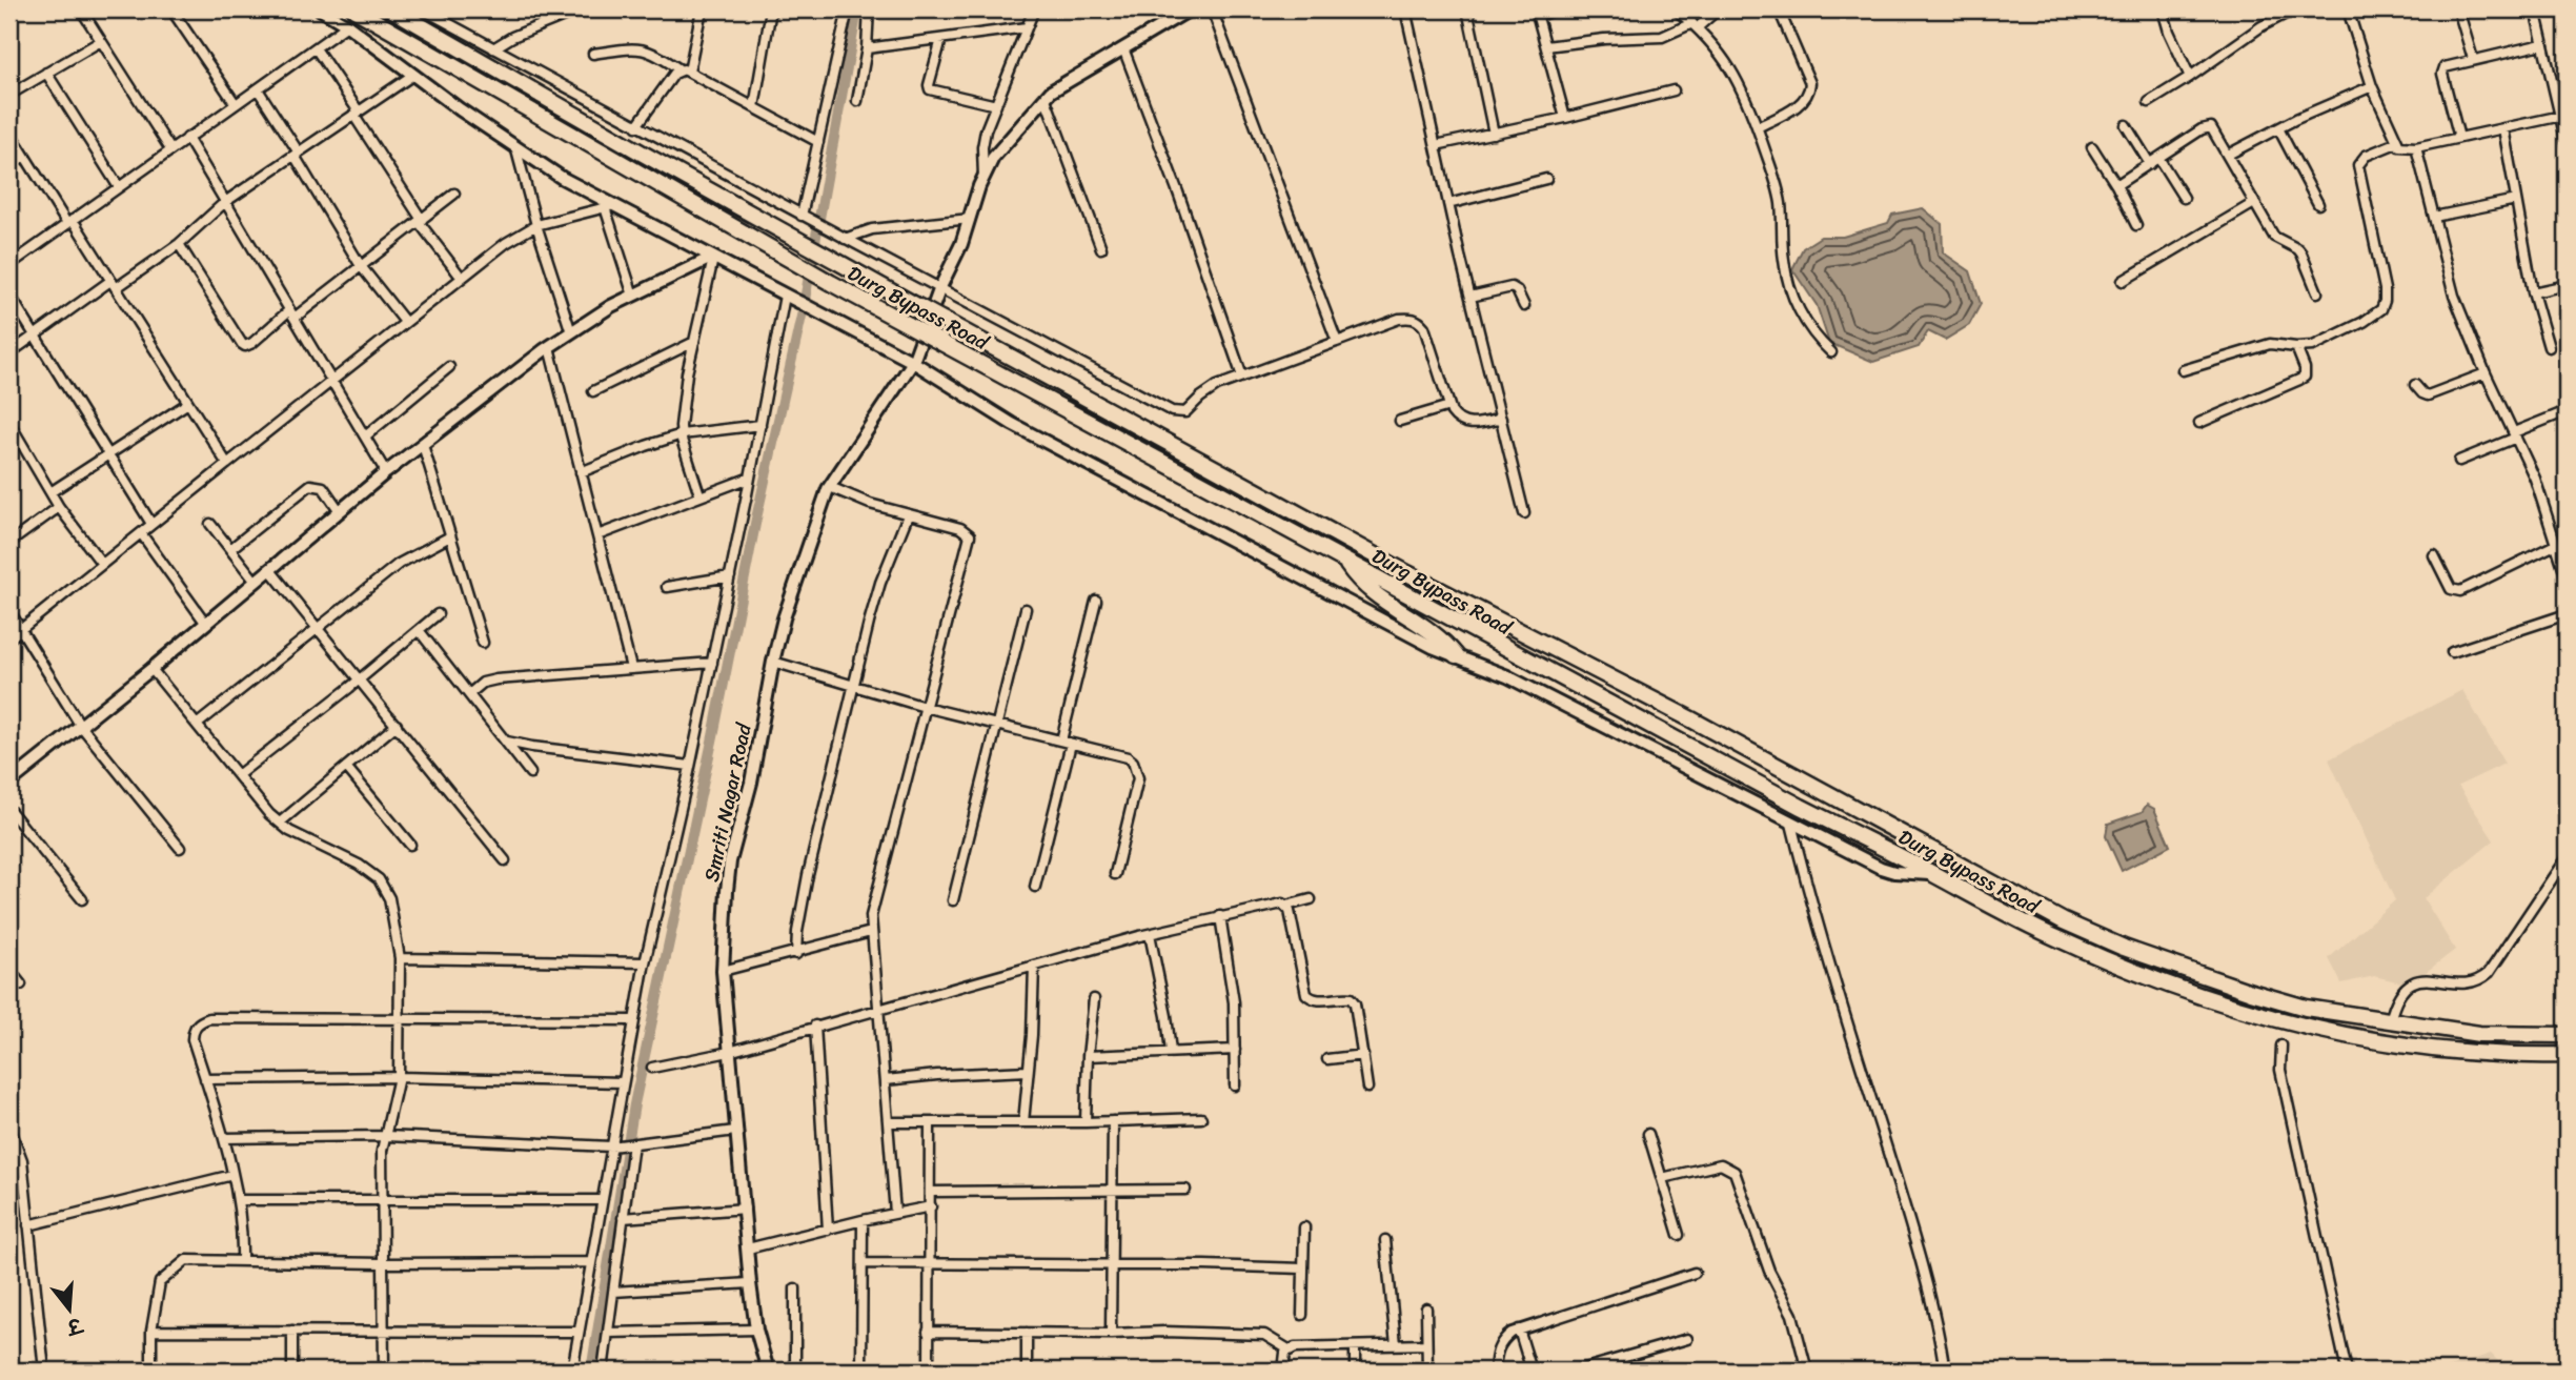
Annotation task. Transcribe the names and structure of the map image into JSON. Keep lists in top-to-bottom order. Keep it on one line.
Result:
{"streets":{"highway":["Durg Bypass Road"],"street":["Smriti Nagar Road"]},"north":"bottom"}
